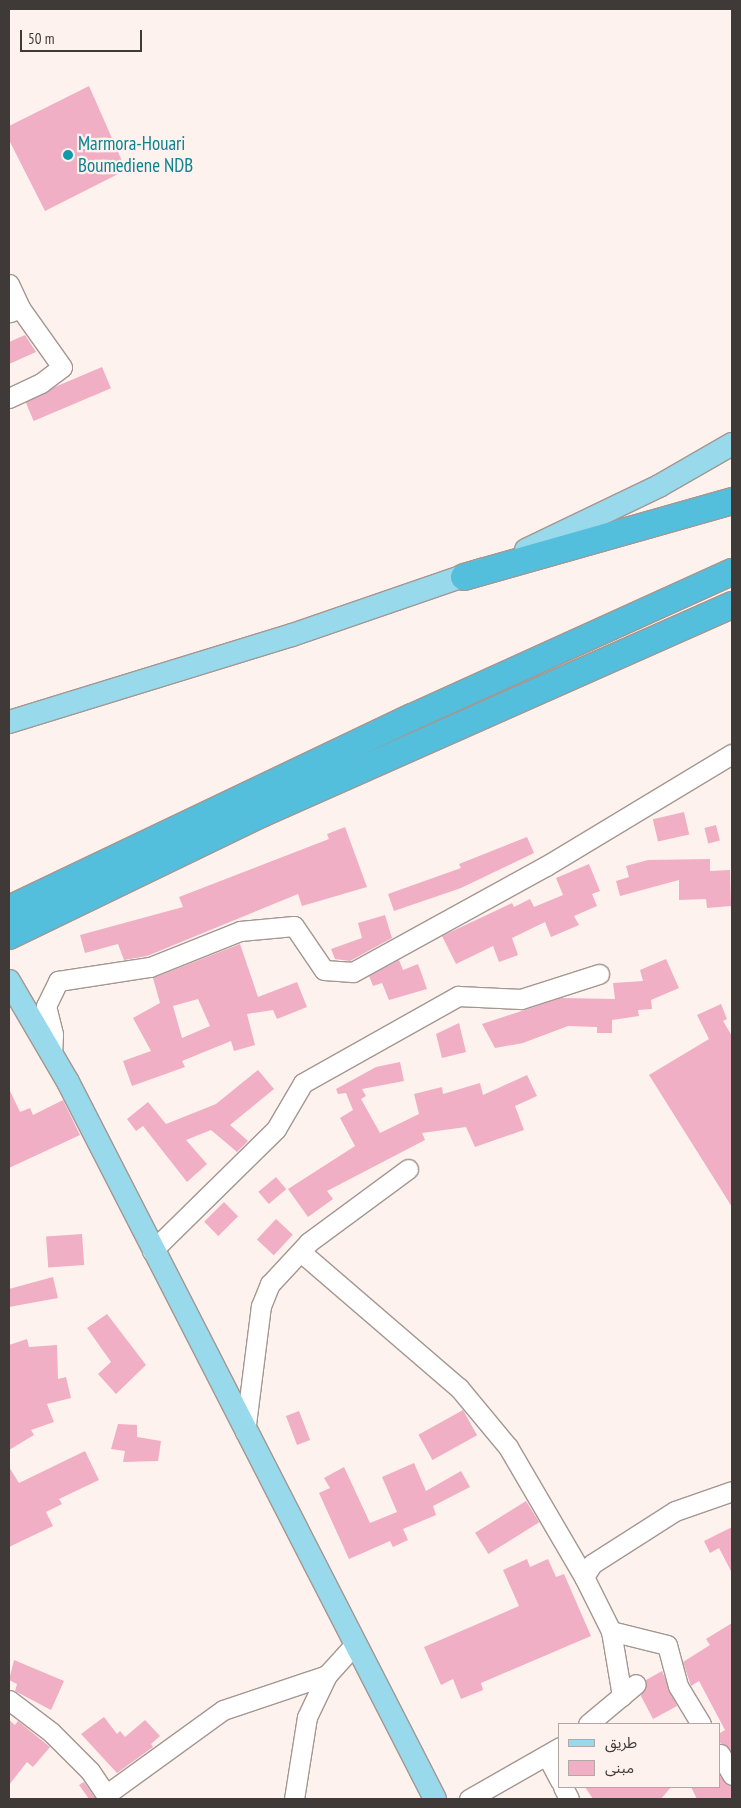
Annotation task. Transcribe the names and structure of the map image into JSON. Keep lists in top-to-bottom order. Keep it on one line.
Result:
{"places":["Marmora-Houari Boumediene NDB"],"legend":["طريق","مبنى"],"scale_bar":"50 m"}
